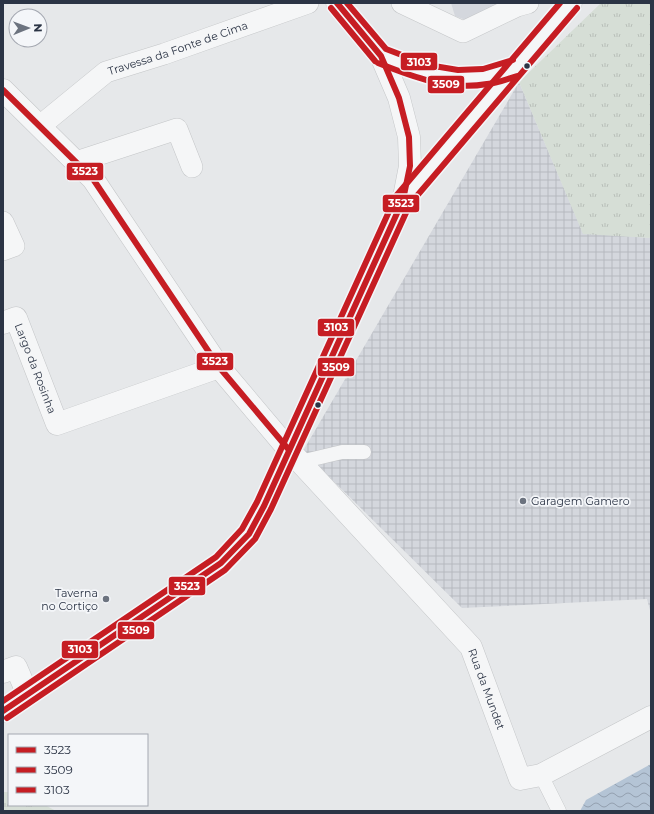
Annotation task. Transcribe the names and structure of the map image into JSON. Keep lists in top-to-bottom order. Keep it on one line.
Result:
{"streets":{"street":["Travessa da Fonte de Cima","Largo da Rosinha","Rua da Mundet"]},"places":["Garagem Gamero","Taverna no Cortiço"],"lines":["transit line 3523","transit line 3103","transit line 3509"],"legend":["3523","3509","3103"],"north":"right"}
